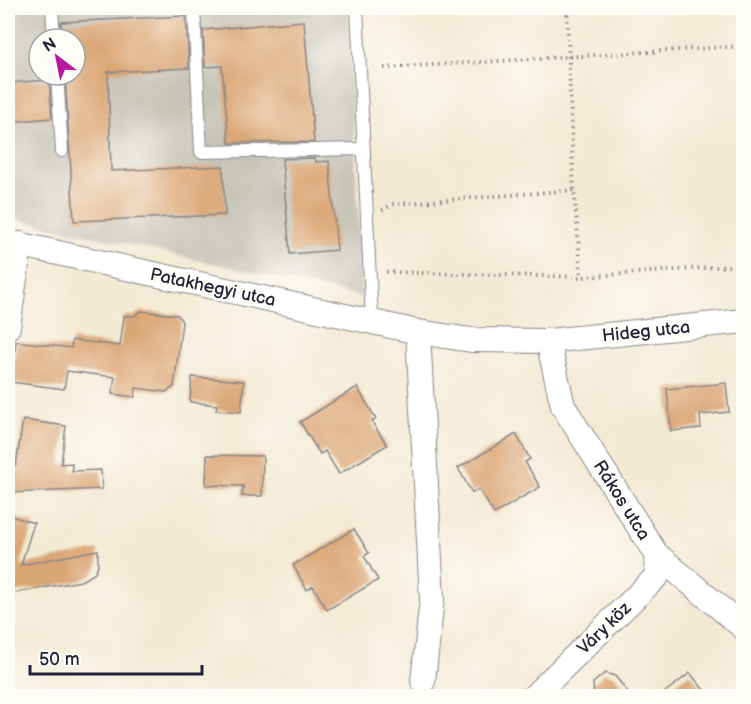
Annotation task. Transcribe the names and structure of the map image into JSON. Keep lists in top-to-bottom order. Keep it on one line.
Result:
{"streets":{"street":["Patakhegyi utca","Hideg utca","Rákos utca","Váry köz"]},"crossings":[["Patakhegyi utca","Hideg utca"],["Patakhegyi utca","Rákos utca"],["Hideg utca","Rákos utca"],["Rákos utca","Váry köz"]],"scale_bar":"50 m","north":"top left"}
